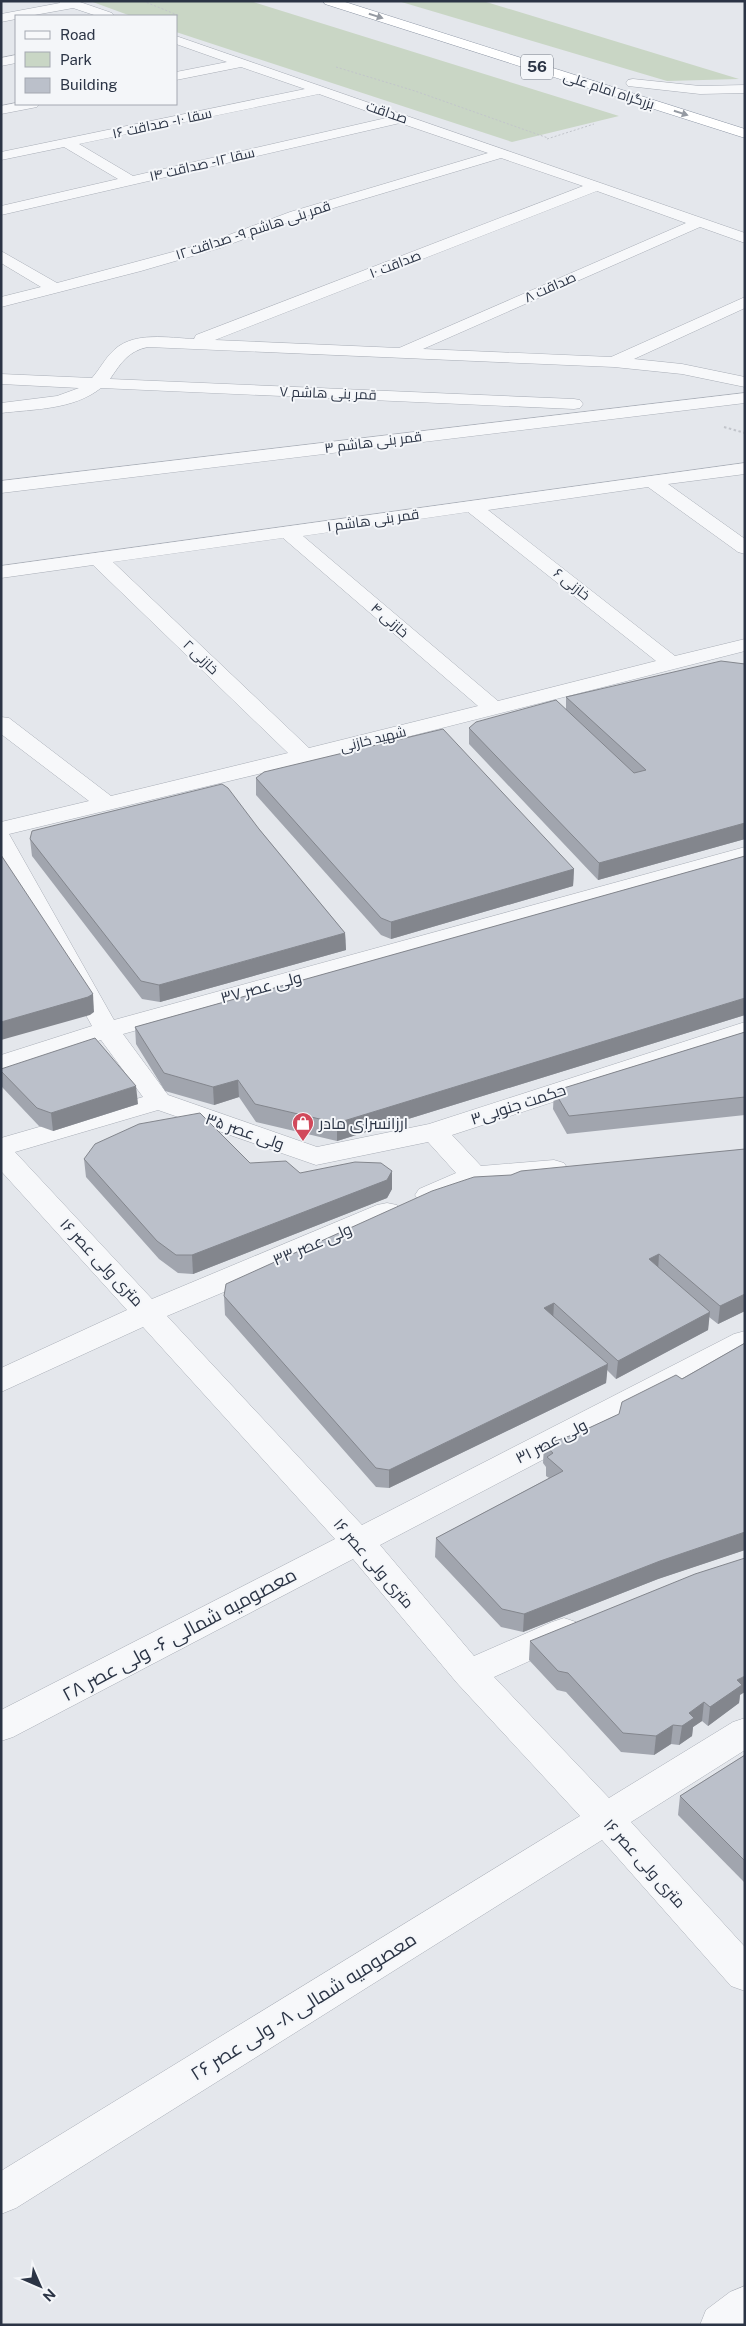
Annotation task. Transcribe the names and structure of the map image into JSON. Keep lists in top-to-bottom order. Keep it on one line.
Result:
{"streets":{"highway":["56","بزرگراه امام علی"],"street":["صداقت","سقا ۱۰ - صداقت ۱۶","سقا ۱۲ - صداقت ۱۴","قمر بنی هاشم ۹ - صداقت ۱۲","صداقت ۱۰","صداقت ۸","قمر بنی هاشم ۷","قمر بنی هاشم ۳","قمر بنی هاشم ۱","خازنی ۶","خازنی ۴","خازنی ۲","شهید خازنی","ولی عصر ۳۷","حکمت جنوبی۳","ولی عصر ۳۵","ولی عصر ۳۳","۱۶ متری ولی عصر","ولی عصر ۳۱","معصومیه شمالی ۶ - ولی عصر ۲۸","معصومیه شمالی ۸ - ولی عصر ۲۶"]},"crossings":[["صداقت","سقا ۱۰ - صداقت ۱۶"],["صداقت","سقا ۱۲ - صداقت ۱۴"],["صداقت","قمر بنی هاشم ۹ - صداقت ۱۲"],["صداقت","صداقت ۱۰"],["صداقت","صداقت ۸"],["قمر بنی هاشم ۷","قمر بنی هاشم ۳"],["قمر بنی هاشم ۱","خازنی ۶"],["قمر بنی هاشم ۱","خازنی ۴"],["قمر بنی هاشم ۱","خازنی ۲"],["خازنی ۶","شهید خازنی"],["خازنی ۴","شهید خازنی"],["خازنی ۲","شهید خازنی"],["حکمت جنوبی۳","ولی عصر ۳۵"],["ولی عصر ۳۳","۱۶ متری ولی عصر"],["۱۶ متری ولی عصر","ولی عصر ۳۱"],["۱۶ متری ولی عصر","معصومیه شمالی ۶ - ولی عصر ۲۸"],["۱۶ متری ولی عصر","معصومیه شمالی ۸ - ولی عصر ۲۶"],["ولی عصر ۳۱","معصومیه شمالی ۶ - ولی عصر ۲۸"]],"one_way":["بزرگراه امام علی"],"places":{"shop":["ارزانسرای مادر"]},"legend":["Road","Park","Building"],"north":"bottom right"}
